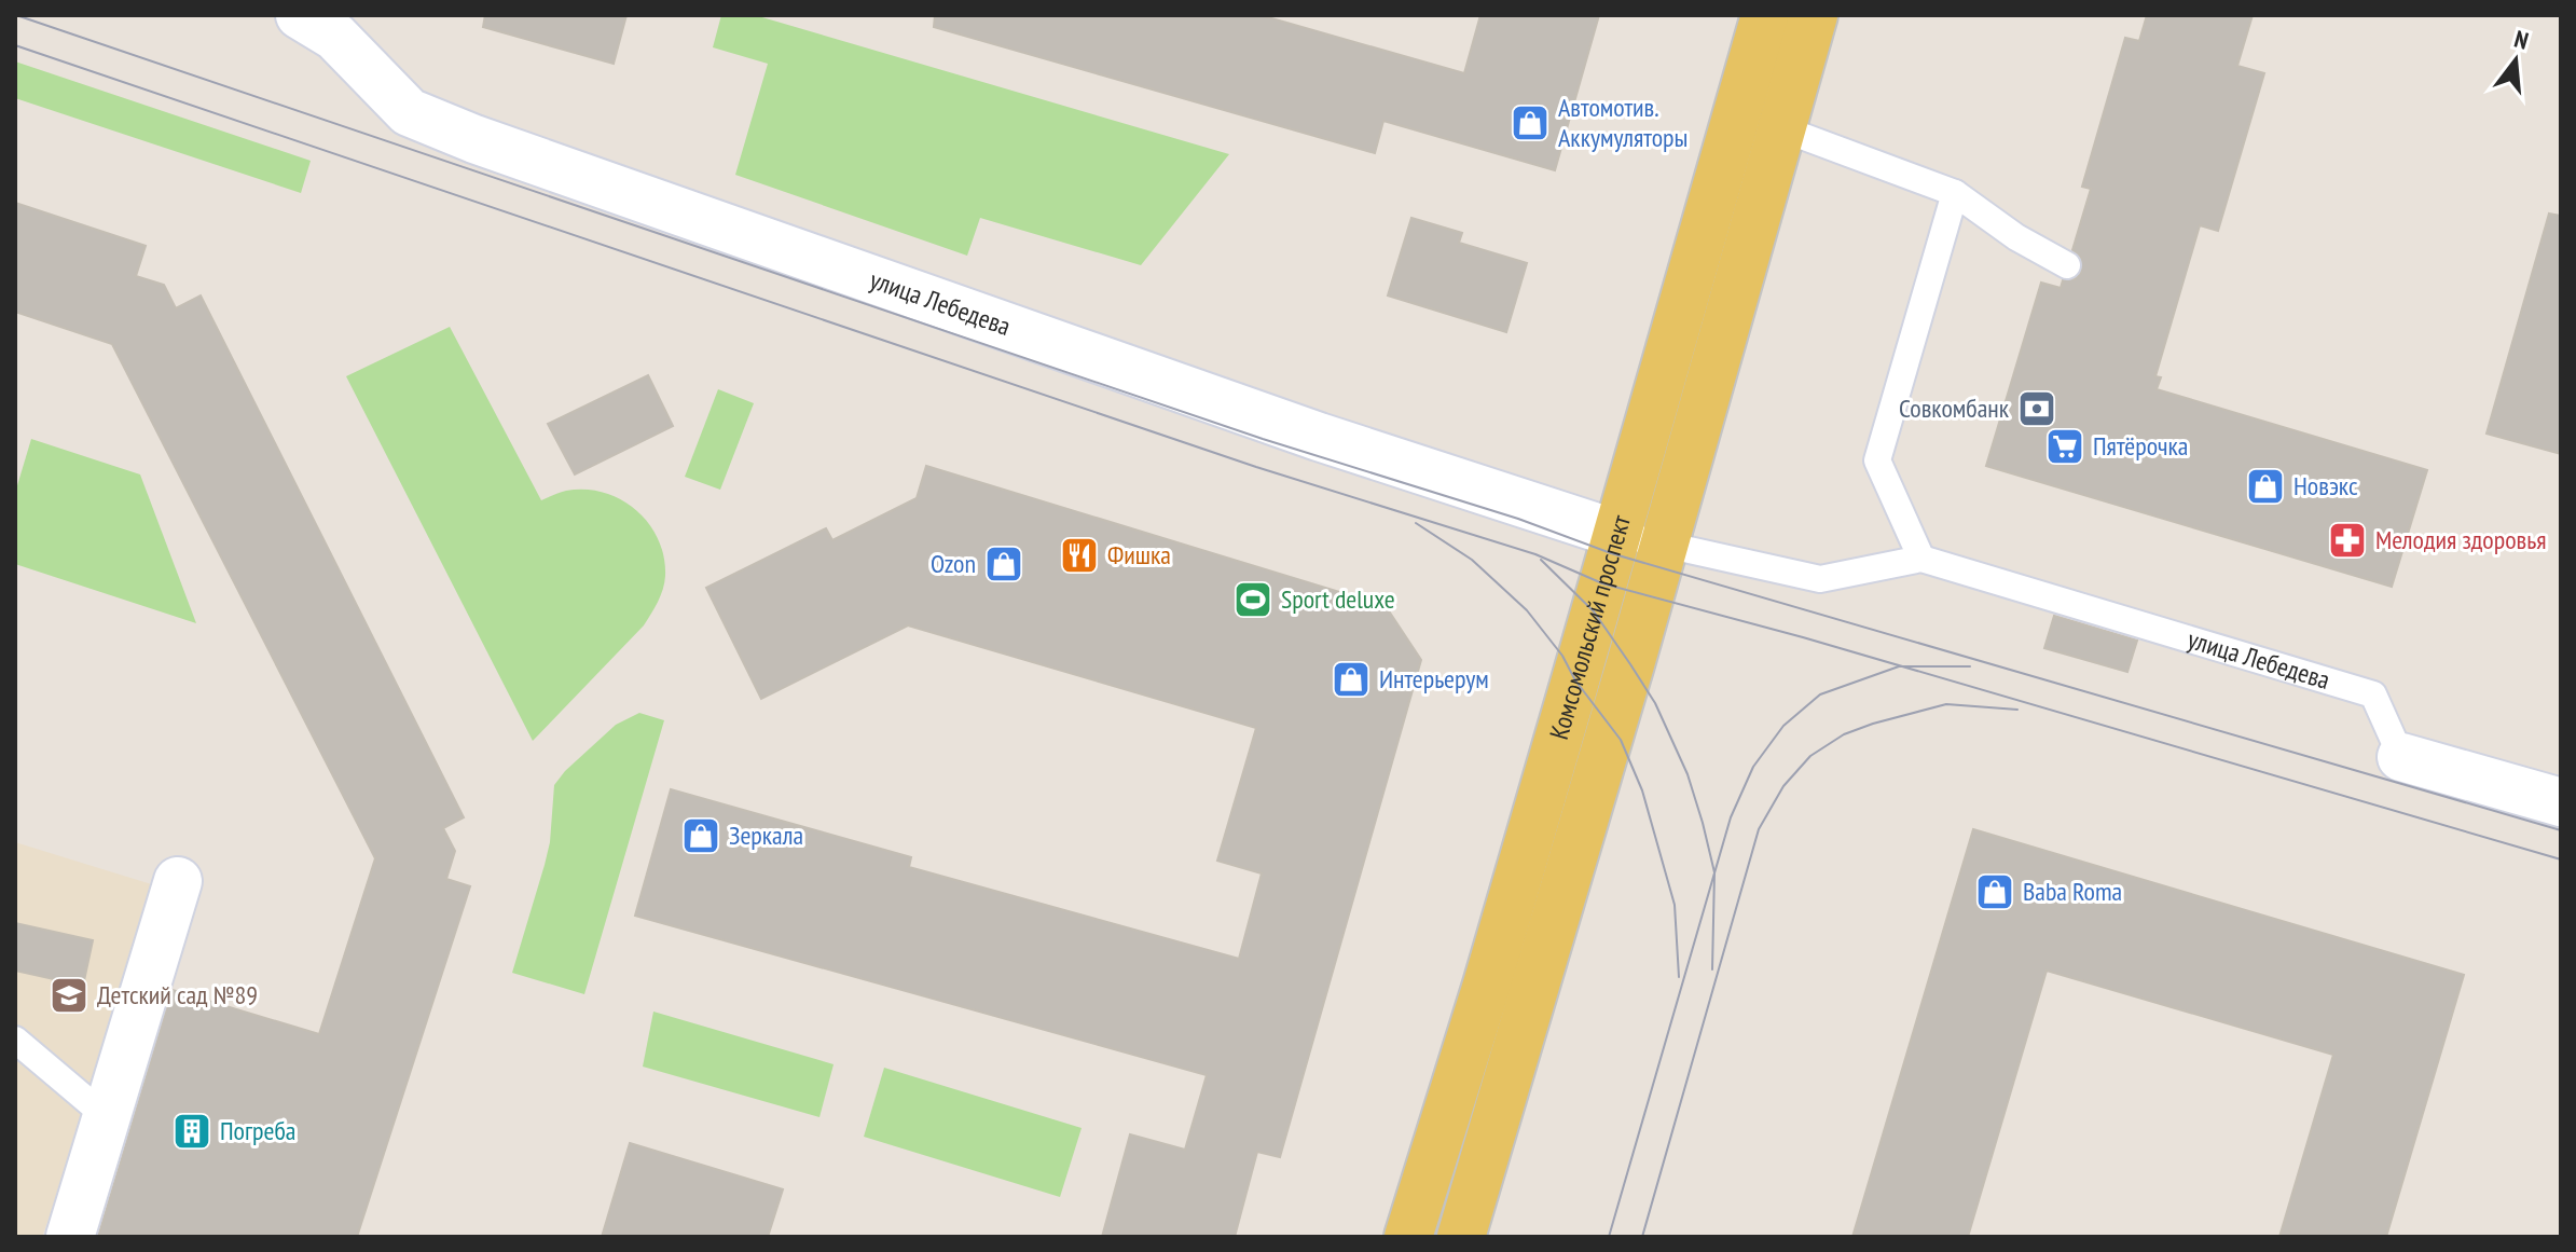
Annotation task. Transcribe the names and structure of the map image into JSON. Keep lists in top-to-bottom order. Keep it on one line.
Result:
{"streets":{"main road":["Комсомольский проспект"],"street":["улица Лебедева"]},"crossings":[["улица Лебедева","Комсомольский проспект"]],"places":{"shop":["Автомотив. Аккумуляторы","Новэкс","Ozon","Интерьерум","Зеркала","Baba Roma"],"bank":["Совкомбанк"],"supermarket":["Пятёрочка"],"pharmacy":["Мелодия здоровья"],"restaurant":["Фишка"],"sports":["Sport deluxe"],"school or university":["Детский сад №89"],"building":["Погреба"]},"north":"top"}
